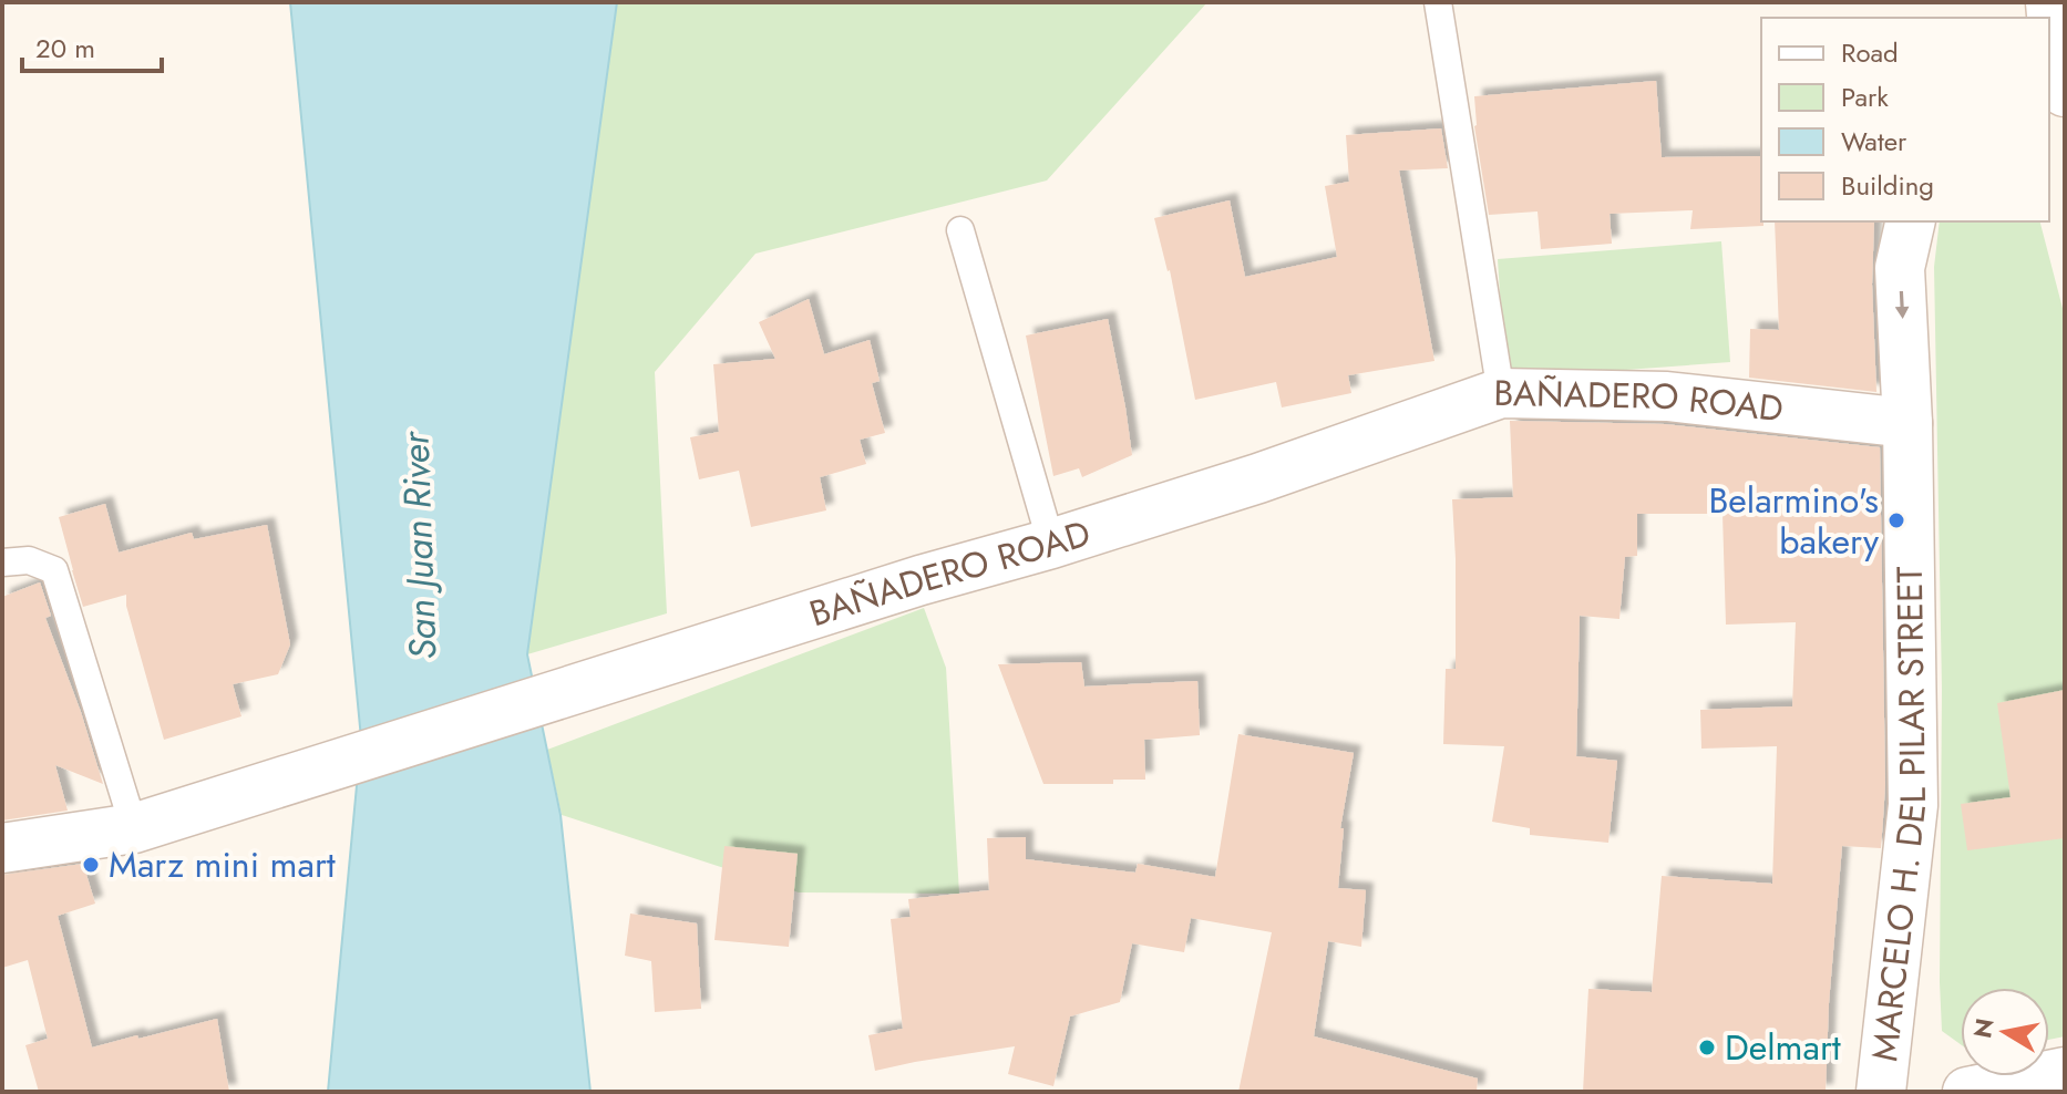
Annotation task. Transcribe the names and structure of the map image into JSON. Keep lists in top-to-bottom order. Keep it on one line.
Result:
{"streets":{"street":["BAÑADERO ROAD","MARCELO H. DEL PILAR STREET"]},"crossings":[["BAÑADERO ROAD","MARCELO H. DEL PILAR STREET"]],"water":["San Juan River"],"places":["Belarmino's bakery","Marz mini mart","Delmart"],"legend":["Road","Park","Water","Building"],"scale_bar":"20 m","north":"left"}
